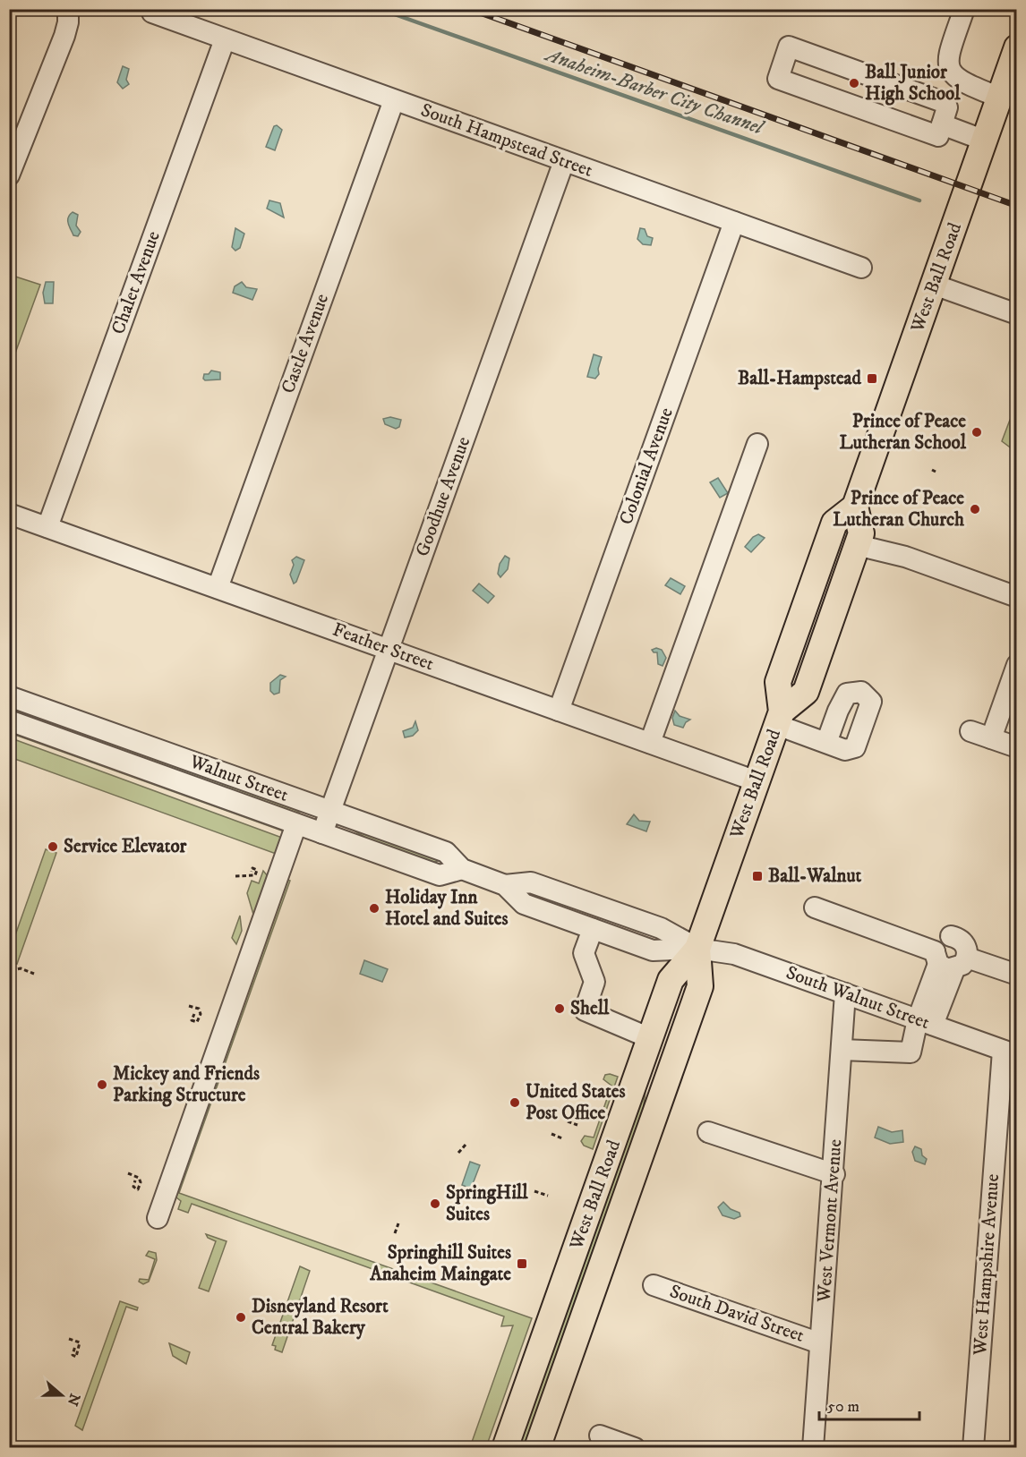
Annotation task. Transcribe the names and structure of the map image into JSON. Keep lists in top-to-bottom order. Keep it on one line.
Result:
{"streets":{"main road":["West Ball Road"],"street":["South Hampstead Street","Chalet Avenue","Castle Avenue","Colonial Avenue","Goodhue Avenue","Feather Street","Walnut Street","South Walnut Street","West Vermont Avenue","West Hampshire Avenue","South David Street"]},"crossings":[["South Hampstead Street","Chalet Avenue"],["South Hampstead Street","Castle Avenue"],["South Hampstead Street","Colonial Avenue"],["South Hampstead Street","Goodhue Avenue"],["West Ball Road","Feather Street"],["West Ball Road","Walnut Street"],["West Ball Road","South Walnut Street"],["Chalet Avenue","Feather Street"],["Castle Avenue","Feather Street"],["Colonial Avenue","Feather Street"],["Goodhue Avenue","Feather Street"],["Goodhue Avenue","Walnut Street"],["Walnut Street","South Walnut Street"],["South Walnut Street","West Vermont Avenue"],["South Walnut Street","West Hampshire Avenue"],["West Vermont Avenue","South David Street"]],"water":["Anaheim-Barber City Channel"],"places":{"other":["Ball Junior High School","Prince of Peace Lutheran School","Prince of Peace Lutheran Church","Service Elevator","Holiday Inn Hotel and Suites","Shell","Mickey and Friends Parking Structure","United States Post Office","SpringHill Suites","Disneyland Resort Central Bakery"],"transit":["Ball-Hampstead","Ball-Walnut","Springhill Suites Anaheim Maingate"]},"scale_bar":"50 m","north":"right"}
